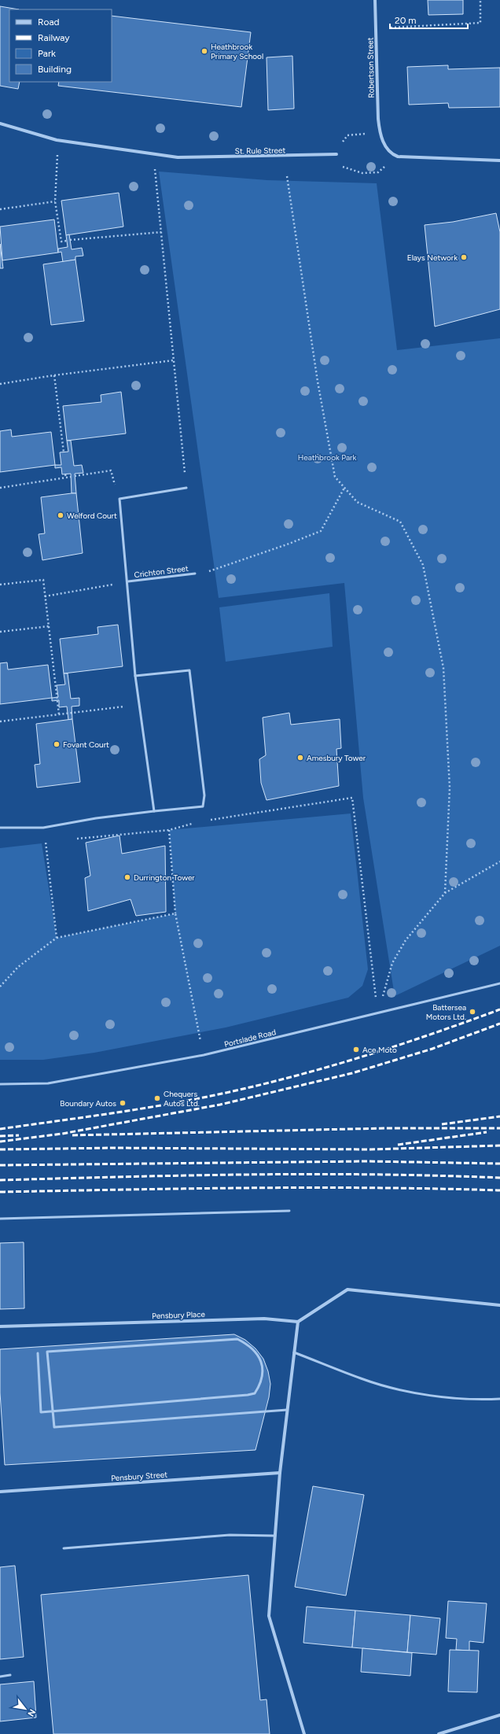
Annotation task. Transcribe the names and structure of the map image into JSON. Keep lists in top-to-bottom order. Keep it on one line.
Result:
{"streets":{"street":["Robertson Street","St. Rule Street","Pensbury Place","Pensbury Street"],"lane":["Crichton Street","Portslade Road"]},"parks":["Heathbrook Park"],"places":["Heathbrook Primary School","Elays Network","Welford Court","Fovant Court","Amesbury Tower","Durrington Tower","Battersea Motors Ltd.","Ace Moto","Chequers Autos Ltd.","Boundary Autos"],"legend":["Road","Railway","Park","Building"],"scale_bar":"20 m","north":"bottom right"}
